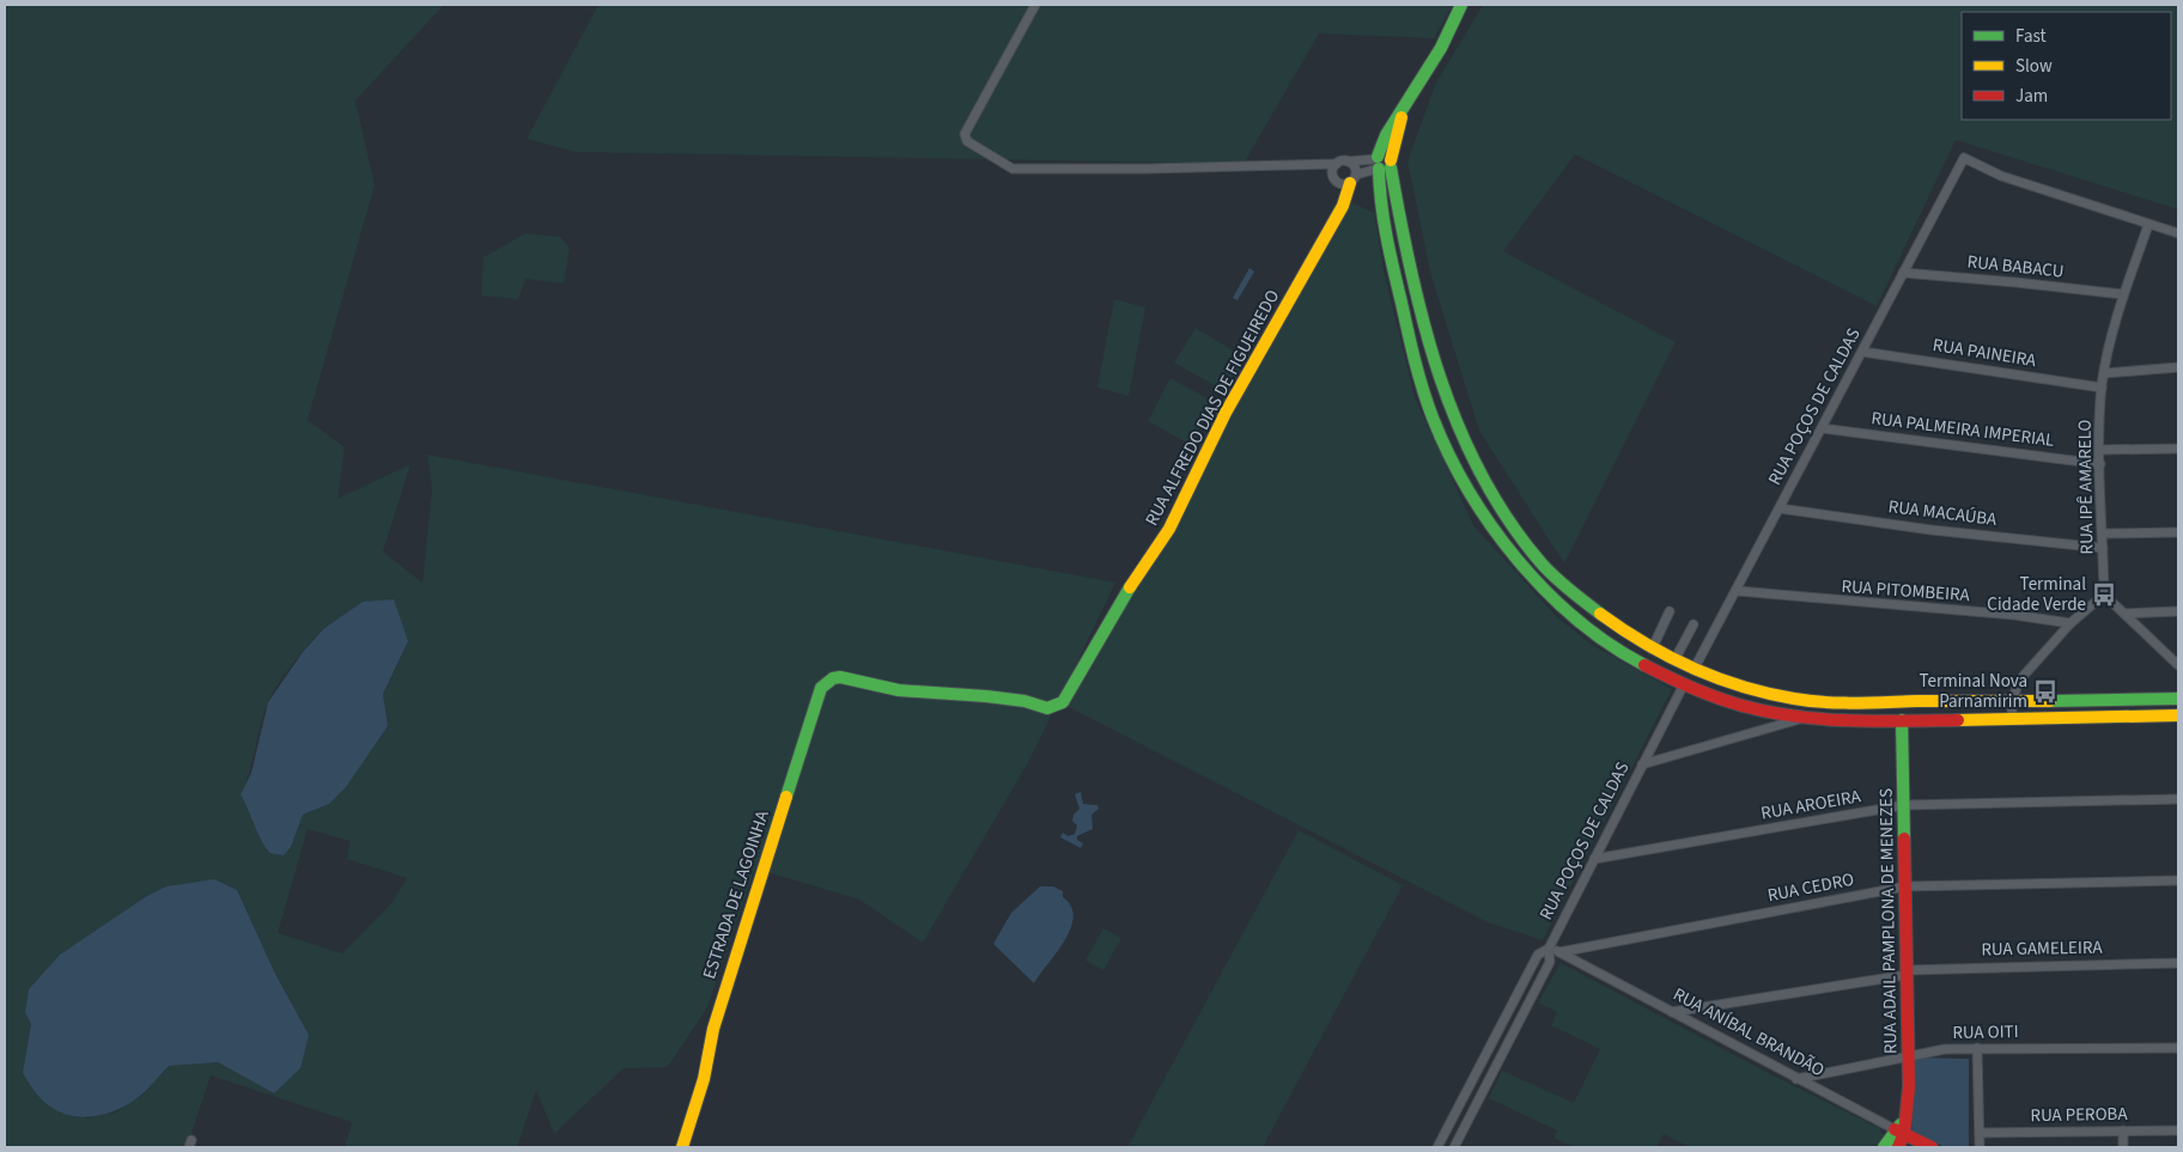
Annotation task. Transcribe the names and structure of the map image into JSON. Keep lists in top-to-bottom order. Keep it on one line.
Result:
{"streets":{"main road":["RUA ALFREDO DIAS DE FIGUEIREDO","ESTRADA DE LAGOINHA","RUA ADAIL PAMPLONA DE MENEZES","RUA ANÍBAL BRANDÃO"],"street":["RUA BABACU","RUA PAINEIRA","RUA POÇOS DE CALDAS","RUA PALMEIRA IMPERIAL","RUA IPÊ AMARELO","RUA MACAÚBA","RUA PITOMBEIRA","RUA AROEIRA","RUA CEDRO","RUA GAMELEIRA","RUA OITI","RUA PEROBA"]},"crossings":[["RUA BABACU","RUA POÇOS DE CALDAS"],["RUA BABACU","RUA IPÊ AMARELO"],["RUA PAINEIRA","RUA POÇOS DE CALDAS"],["RUA PAINEIRA","RUA IPÊ AMARELO"],["RUA POÇOS DE CALDAS","RUA PALMEIRA IMPERIAL"],["RUA POÇOS DE CALDAS","RUA IPÊ AMARELO"],["RUA POÇOS DE CALDAS","RUA MACAÚBA"],["RUA POÇOS DE CALDAS","RUA PITOMBEIRA"],["RUA POÇOS DE CALDAS","RUA AROEIRA"],["RUA POÇOS DE CALDAS","RUA ANÍBAL BRANDÃO"],["RUA ALFREDO DIAS DE FIGUEIREDO","ESTRADA DE LAGOINHA"],["RUA PALMEIRA IMPERIAL","RUA IPÊ AMARELO"],["RUA IPÊ AMARELO","RUA MACAÚBA"],["RUA AROEIRA","RUA ADAIL PAMPLONA DE MENEZES"],["RUA CEDRO","RUA ADAIL PAMPLONA DE MENEZES"],["RUA CEDRO","RUA ANÍBAL BRANDÃO"],["RUA ADAIL PAMPLONA DE MENEZES","RUA GAMELEIRA"],["RUA ADAIL PAMPLONA DE MENEZES","RUA ANÍBAL BRANDÃO"],["RUA ADAIL PAMPLONA DE MENEZES","RUA OITI"],["RUA GAMELEIRA","RUA ANÍBAL BRANDÃO"],["RUA ANÍBAL BRANDÃO","RUA OITI"]],"places":{"bus stop":["Terminal Cidade Verde","Terminal Nova Parnamirim"]},"legend":["Fast","Slow","Jam"]}
